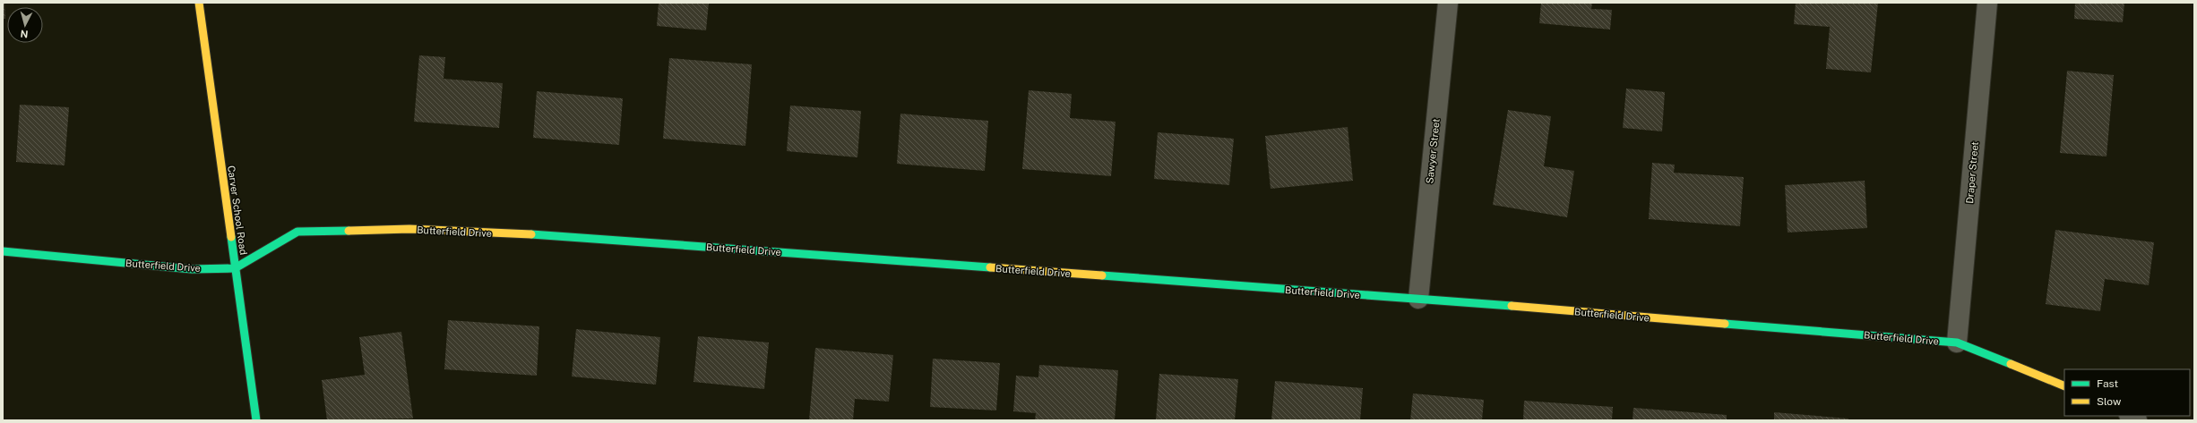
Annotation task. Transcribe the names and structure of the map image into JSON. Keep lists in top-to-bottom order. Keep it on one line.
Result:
{"streets":{"street":["Sawyer Street","Draper Street","Carver School Road","Butterfield Drive"]},"crossings":[["Sawyer Street","Butterfield Drive"],["Draper Street","Butterfield Drive"],["Carver School Road","Butterfield Drive"]],"legend":["Fast","Slow"],"north":"bottom"}
